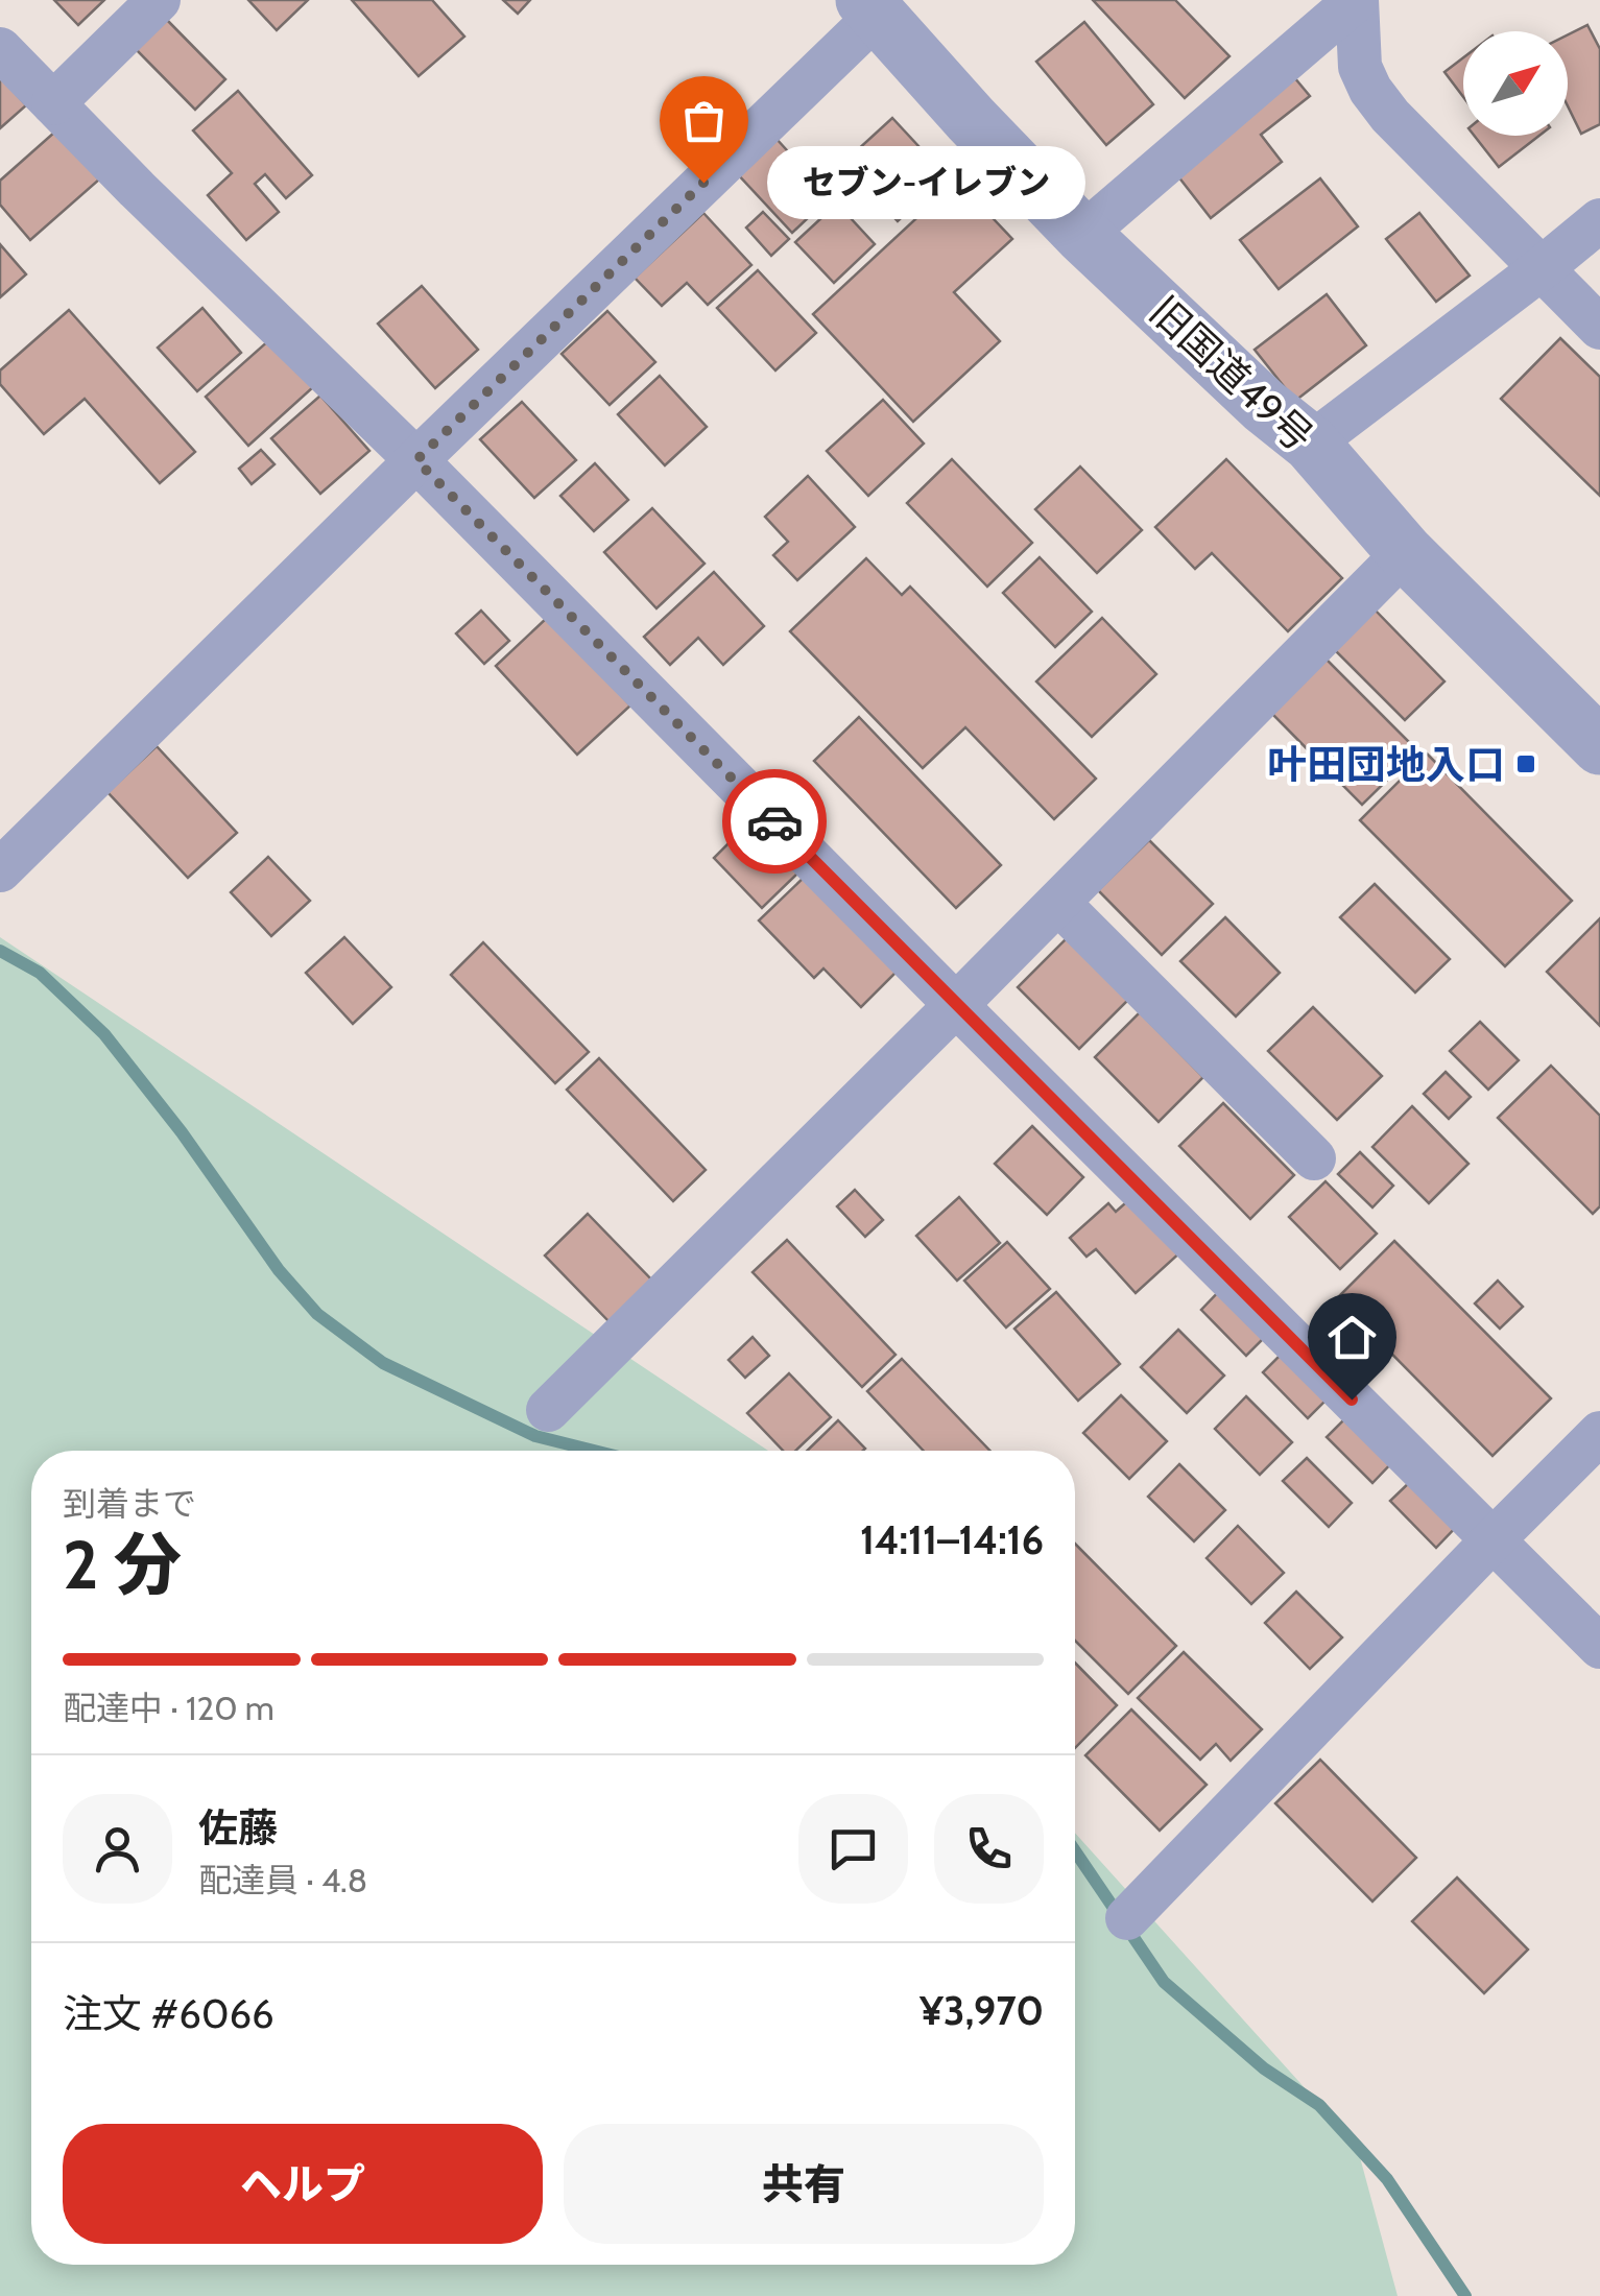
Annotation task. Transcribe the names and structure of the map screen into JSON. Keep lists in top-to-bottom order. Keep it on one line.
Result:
{"streets":{"street":["旧国道49号"]},"places":{"other":["セブン-イレブン"],"transit":["叶田団地入口"]},"north":"top right","page":{"bubble":"セブン-イレブン","heading":["2 分","到着まで","14:11–14:16"],"panel":["佐藤","配達員 · 4.8","注文 #6066","¥3,970"],"bar":"配達中 · 120 m","buttons":["ヘルプ","共有"]}}
